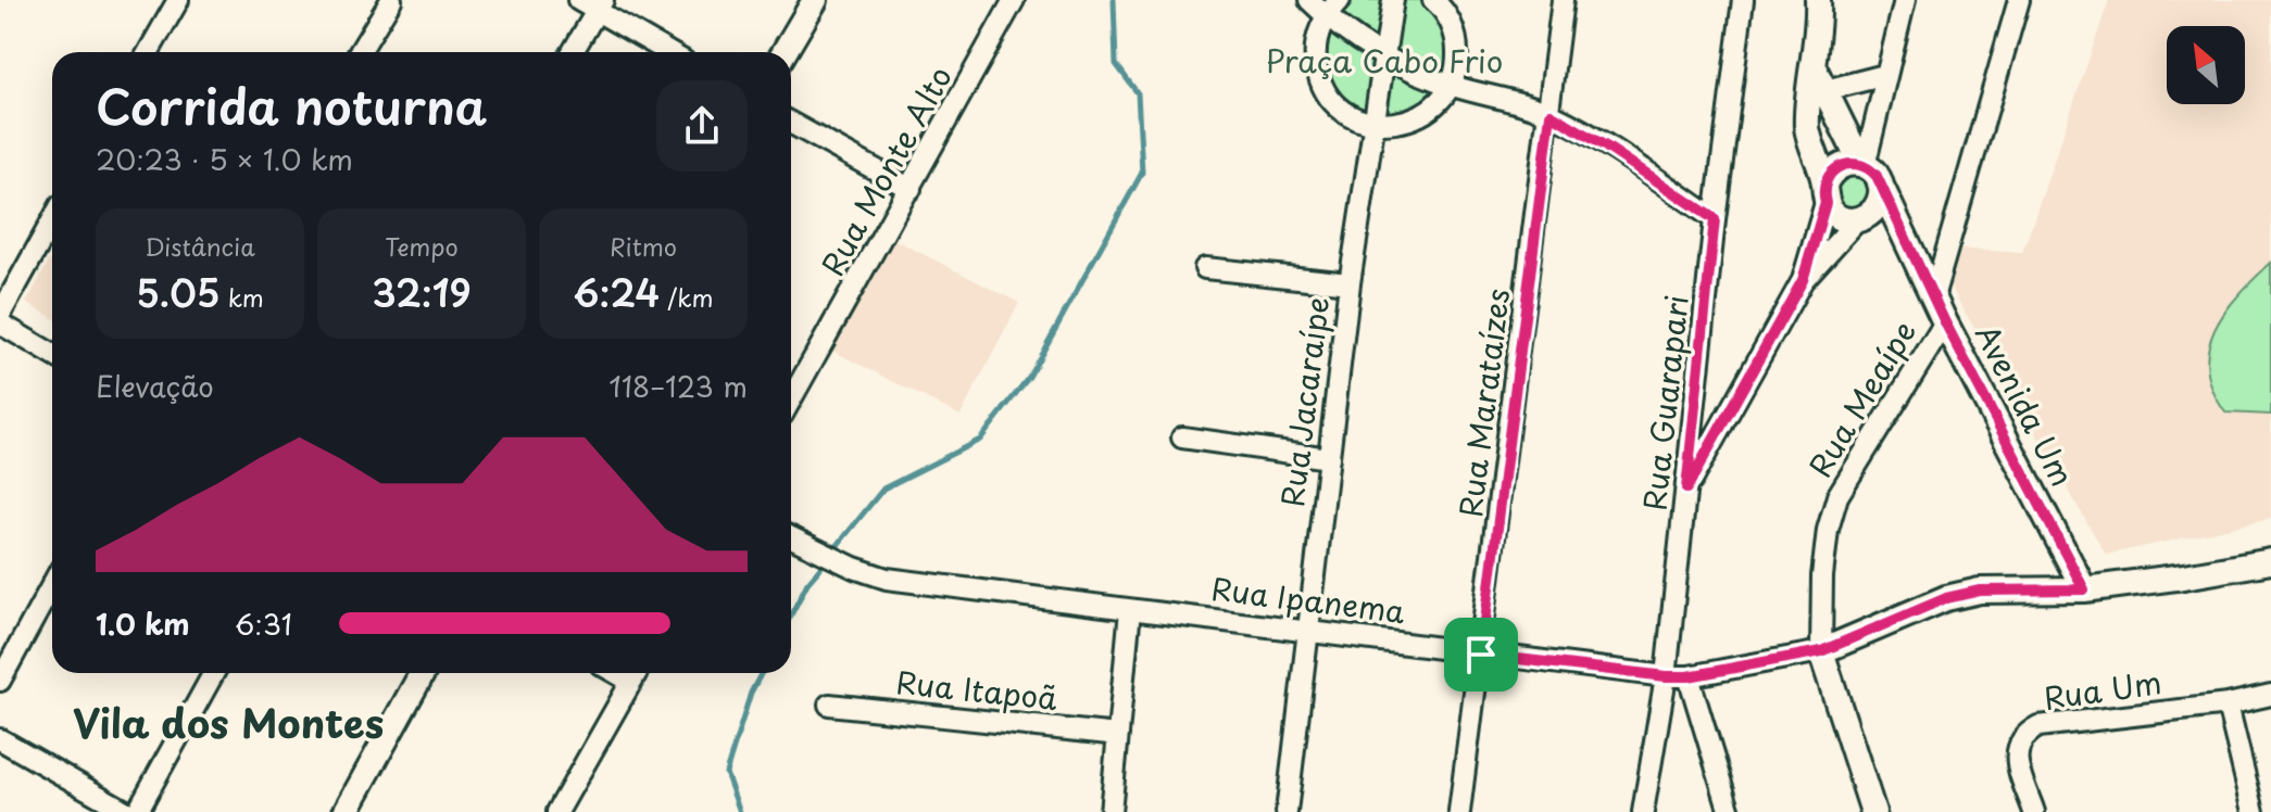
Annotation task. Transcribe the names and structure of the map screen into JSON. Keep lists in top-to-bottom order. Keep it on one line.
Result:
{"streets":{"street":["Rua Monte Alto","Rua Meaípe","Rua Jacaraípe","Rua Marataízes","Rua Guarapari","Avenida Um","Rua Ipanema","Rua Itapoã","Rua Um"]},"crossings":[["Rua Meaípe","Avenida Um"],["Rua Meaípe","Rua Ipanema"],["Rua Jacaraípe","Rua Ipanema"],["Rua Marataízes","Rua Ipanema"],["Rua Guarapari","Rua Ipanema"],["Avenida Um","Rua Ipanema"]],"districts":["Vila dos Montes"],"parks":["Praça Cabo Frio"],"north":"top left","page":{"heading":["Corrida noturna","20:23 · 5 × 1.0 km"],"stats":[["Distância","5.05 km"],["Tempo","32:19"],["Ritmo","6:24 /km"]],"chart":["Elevação","118–123 m"],"list":[{"name":"1.0 km","note":"6:31"}]}}
